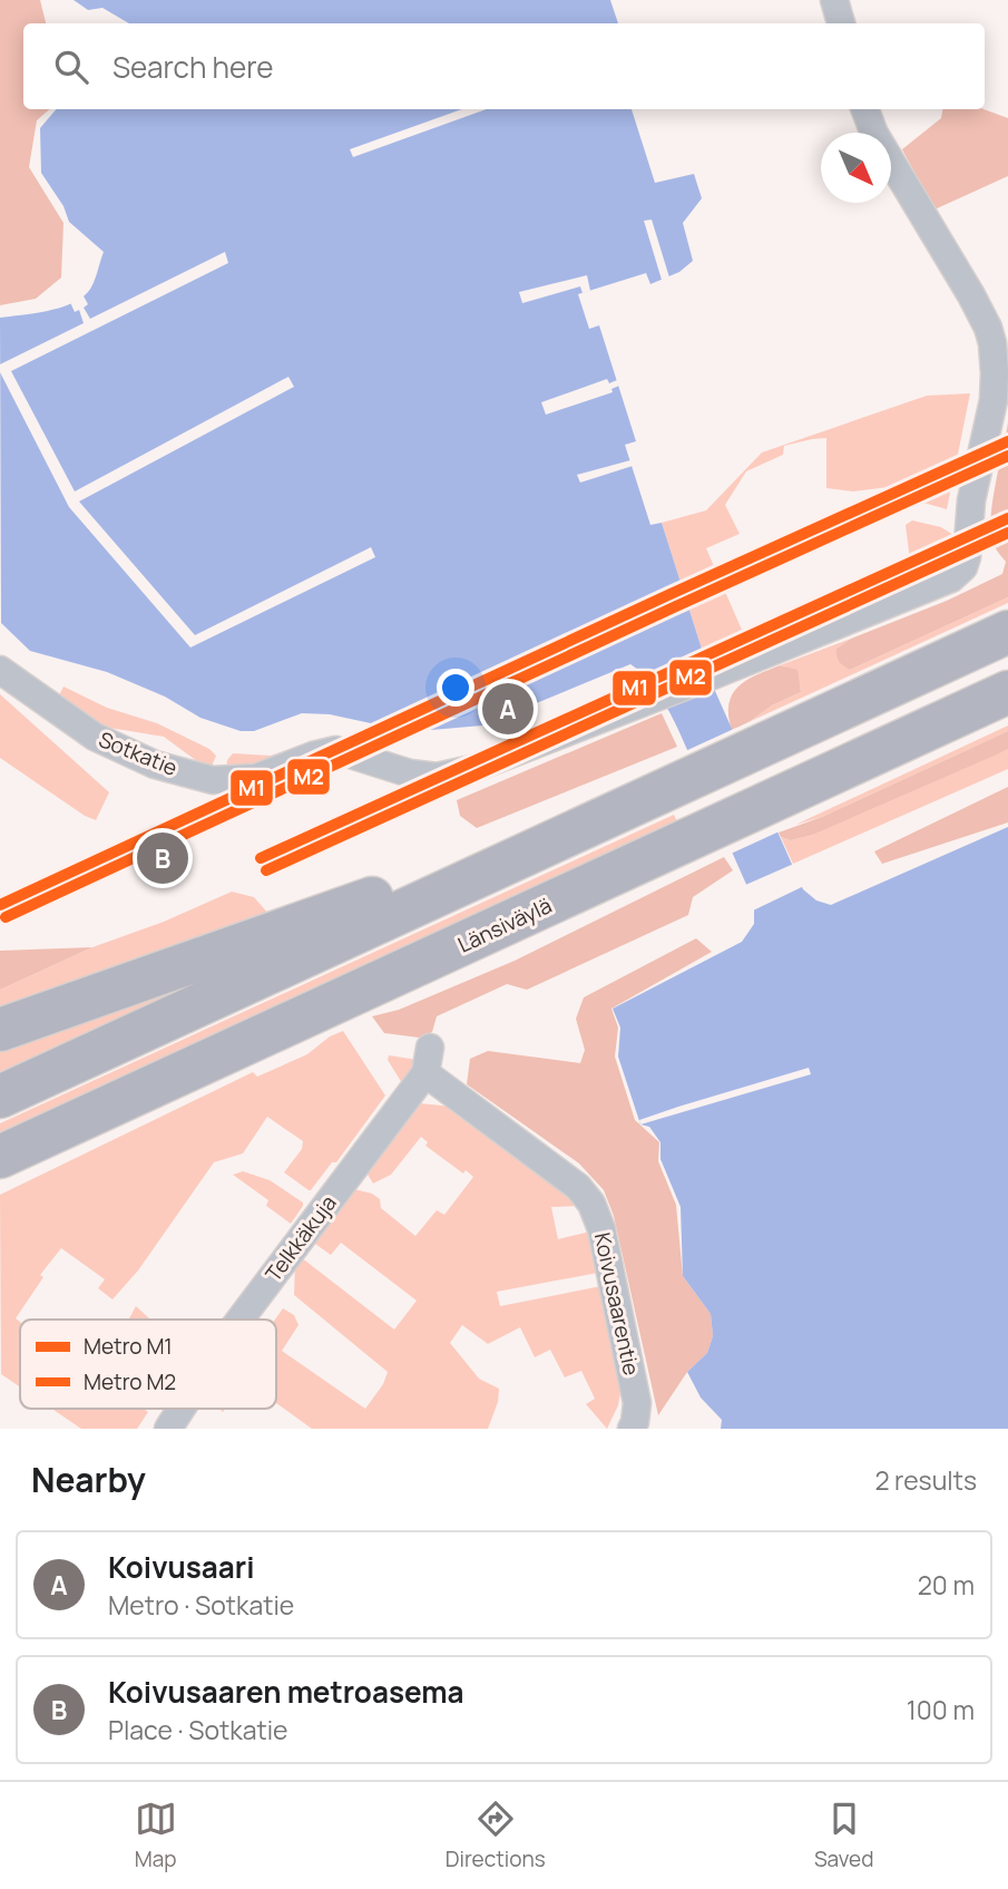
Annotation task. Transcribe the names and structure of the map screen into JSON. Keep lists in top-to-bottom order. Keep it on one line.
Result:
{"streets":{"highway":["Länsiväylä"],"street":["Sotkatie","Telkkäkuja","Koivusaarentie"]},"crossings":[["Telkkäkuja","Koivusaarentie"]],"lines":["metro line M1","metro line M2"],"legend":["Metro M1","Metro M2"],"north":"bottom right","page":{"search":"Search here","pins":["A","B"],"heading":["Nearby","2 results"],"list":[{"mark":"A","name":"Koivusaari","note":"Metro · Sotkatie","value":"20 m"},{"mark":"B","name":"Koivusaaren metroasema","note":"Place · Sotkatie","value":"100 m"}],"nav":["Map","Directions","Saved"]}}
